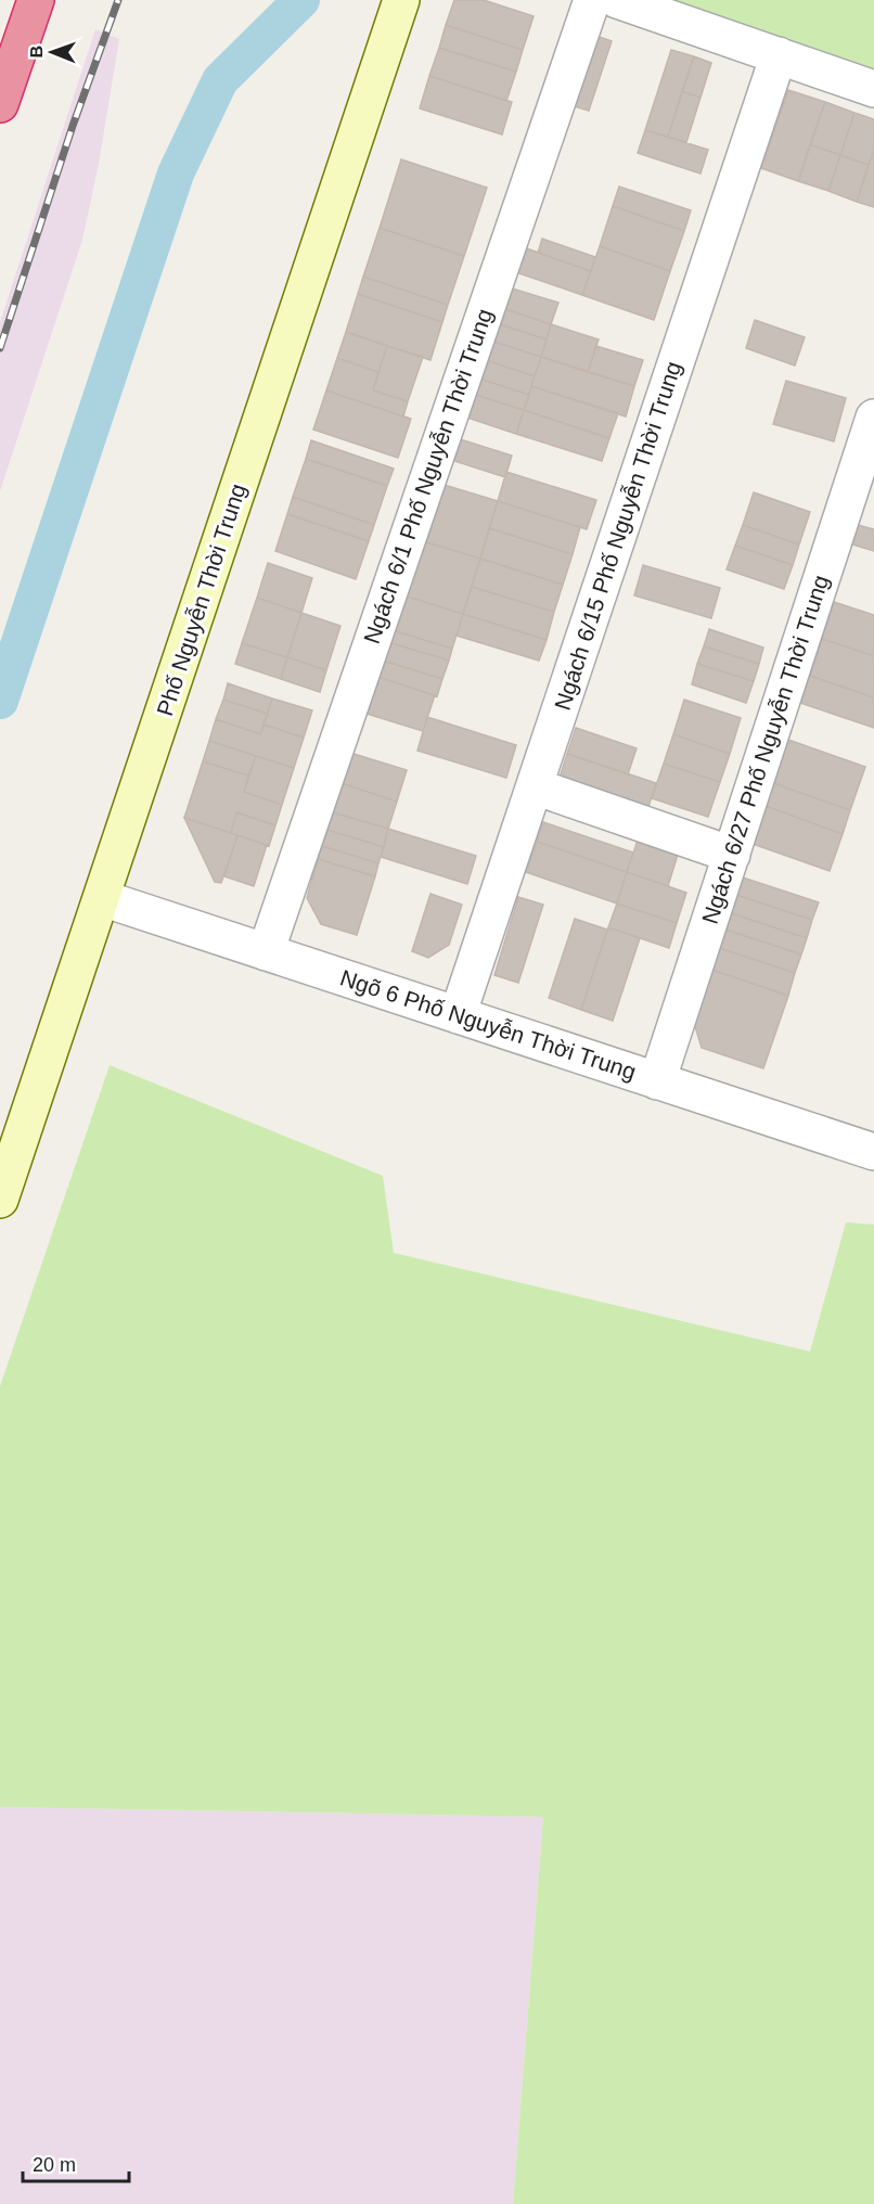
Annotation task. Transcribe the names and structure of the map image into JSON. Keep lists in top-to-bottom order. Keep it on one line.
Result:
{"streets":{"street":["Ngách 6/1 Phố Nguyễn Thời Trung","Ngách 6/15 Phố Nguyễn Thời Trung","Phố Nguyễn Thời Trung","Ngách 6/27 Phố Nguyễn Thời Trung","Ngõ 6 Phố Nguyễn Thời Trung"]},"crossings":[["Ngách 6/1 Phố Nguyễn Thời Trung","Ngõ 6 Phố Nguyễn Thời Trung"],["Ngách 6/15 Phố Nguyễn Thời Trung","Ngõ 6 Phố Nguyễn Thời Trung"],["Phố Nguyễn Thời Trung","Ngõ 6 Phố Nguyễn Thời Trung"],["Ngách 6/27 Phố Nguyễn Thời Trung","Ngõ 6 Phố Nguyễn Thời Trung"]],"scale_bar":"20 m","north":"left"}
